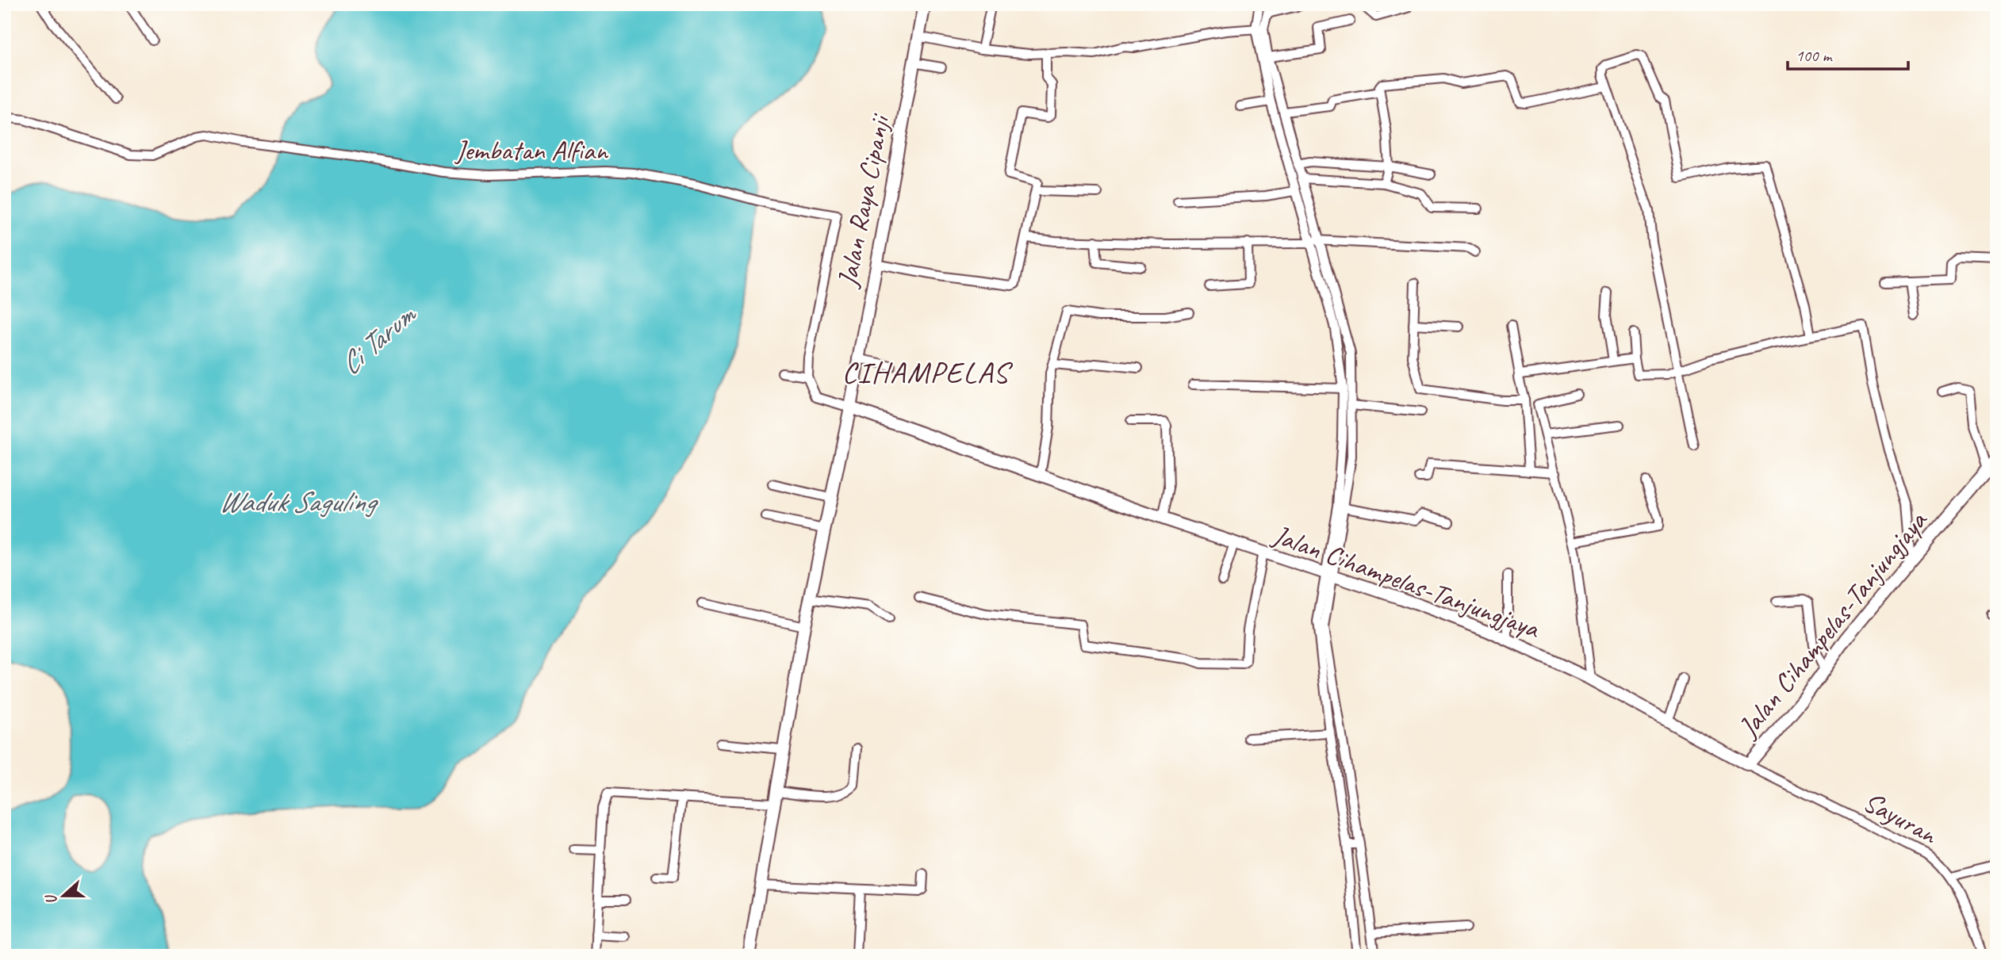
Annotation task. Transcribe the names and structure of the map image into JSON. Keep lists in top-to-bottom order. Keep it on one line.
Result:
{"streets":{"main road":["Jalan Raya Cipanji","Jalan Cihampelas-Tanjungjaya"],"street":["Jembatan Alfian","Sayuran"]},"crossings":[["Jalan Raya Cipanji","Jalan Cihampelas-Tanjungjaya"],["Jalan Cihampelas-Tanjungjaya","Sayuran"]],"districts":["CIHAMPELAS"],"water":["Ci Tarum","Waduk Saguling"],"scale_bar":"100 m","north":"left"}
